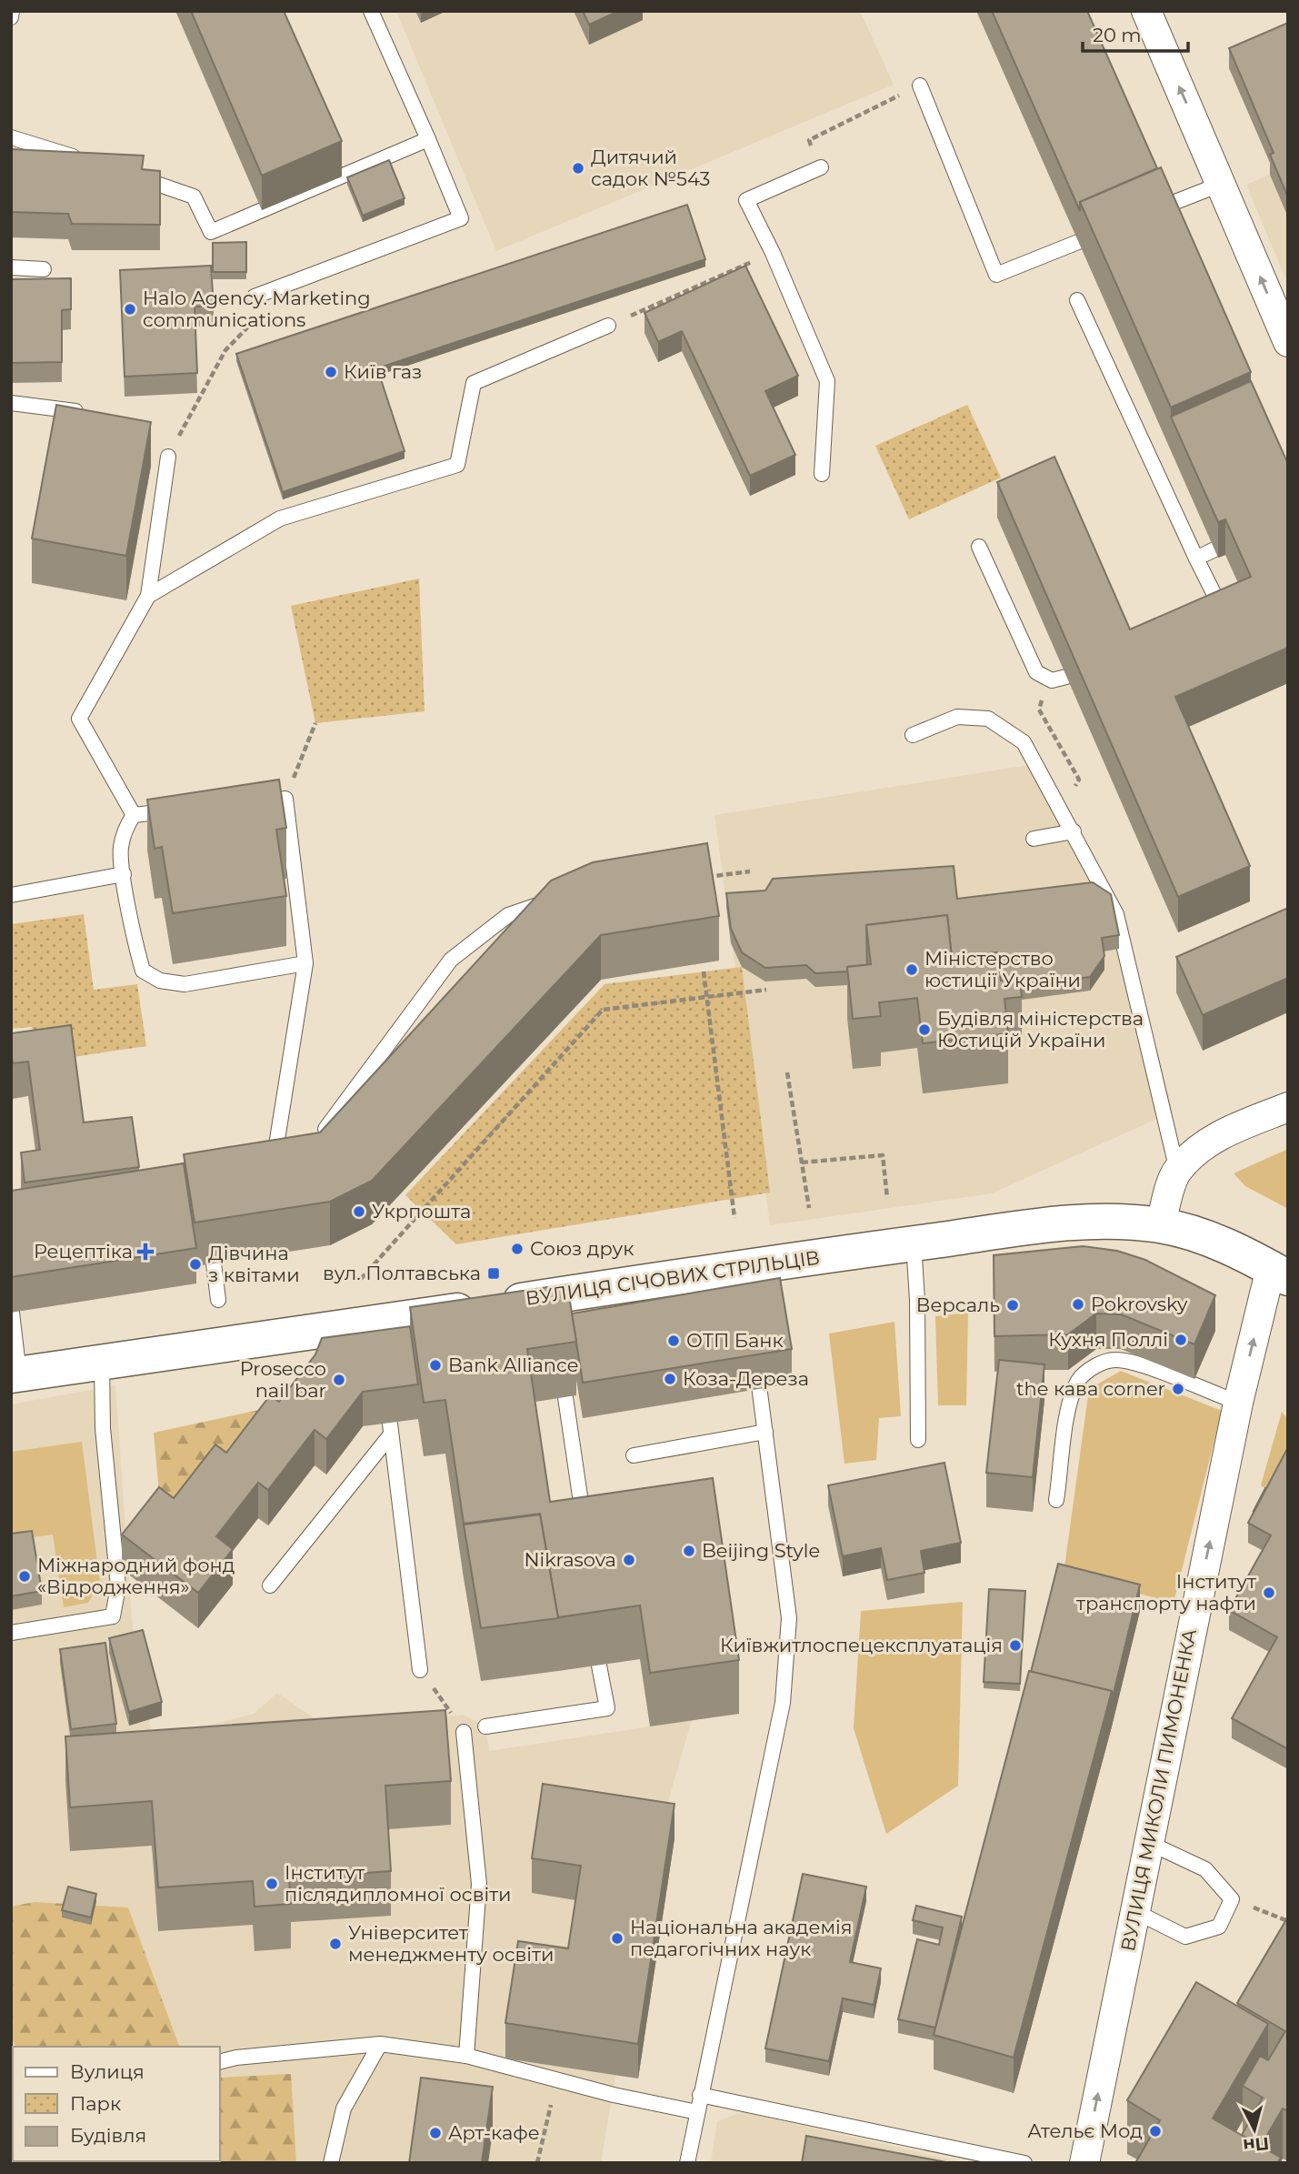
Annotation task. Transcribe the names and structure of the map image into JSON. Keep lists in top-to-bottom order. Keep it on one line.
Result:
{"streets":{"main road":["ВУЛИЦЯ СІЧОВИХ СТРІЛЬЦІВ"],"street":["ВУЛИЦЯ МИКОЛИ ПИМОНЕНКА"]},"crossings":[["ВУЛИЦЯ СІЧОВИХ СТРІЛЬЦІВ","ВУЛИЦЯ МИКОЛИ ПИМОНЕНКА"]],"one_way":["ВУЛИЦЯ МИКОЛИ ПИМОНЕНКА"],"places":{"other":["Дитячий садок №543","Halo Agency. Marketing communications","Київ газ","Міністерство юстиції України","Будівля міністерства Юстицій України","Укрпошта","Союз друк","Дівчина з квітами","Pokrovsky","Версаль","Кухня Поллі","ОТП Банк","Bank Alliance","Коза-Дереза","Prosecco nail bar","the кава corner","Beijing Style","Nikrasova","Міжнародний фонд «Відродження»","Інститут транспорту нафти","Київжитлоспецексплуатація","Інститут післядипломної освіти","Національна академія педагогічних наук","Університет менеджменту освіти","Ательє Мод","Арт-кафе"],"health":["Рецептіка"],"transit":["вул. Полтавська"]},"legend":["Вулиця","Парк","Будівля"],"scale_bar":"20 m","north":"bottom"}
